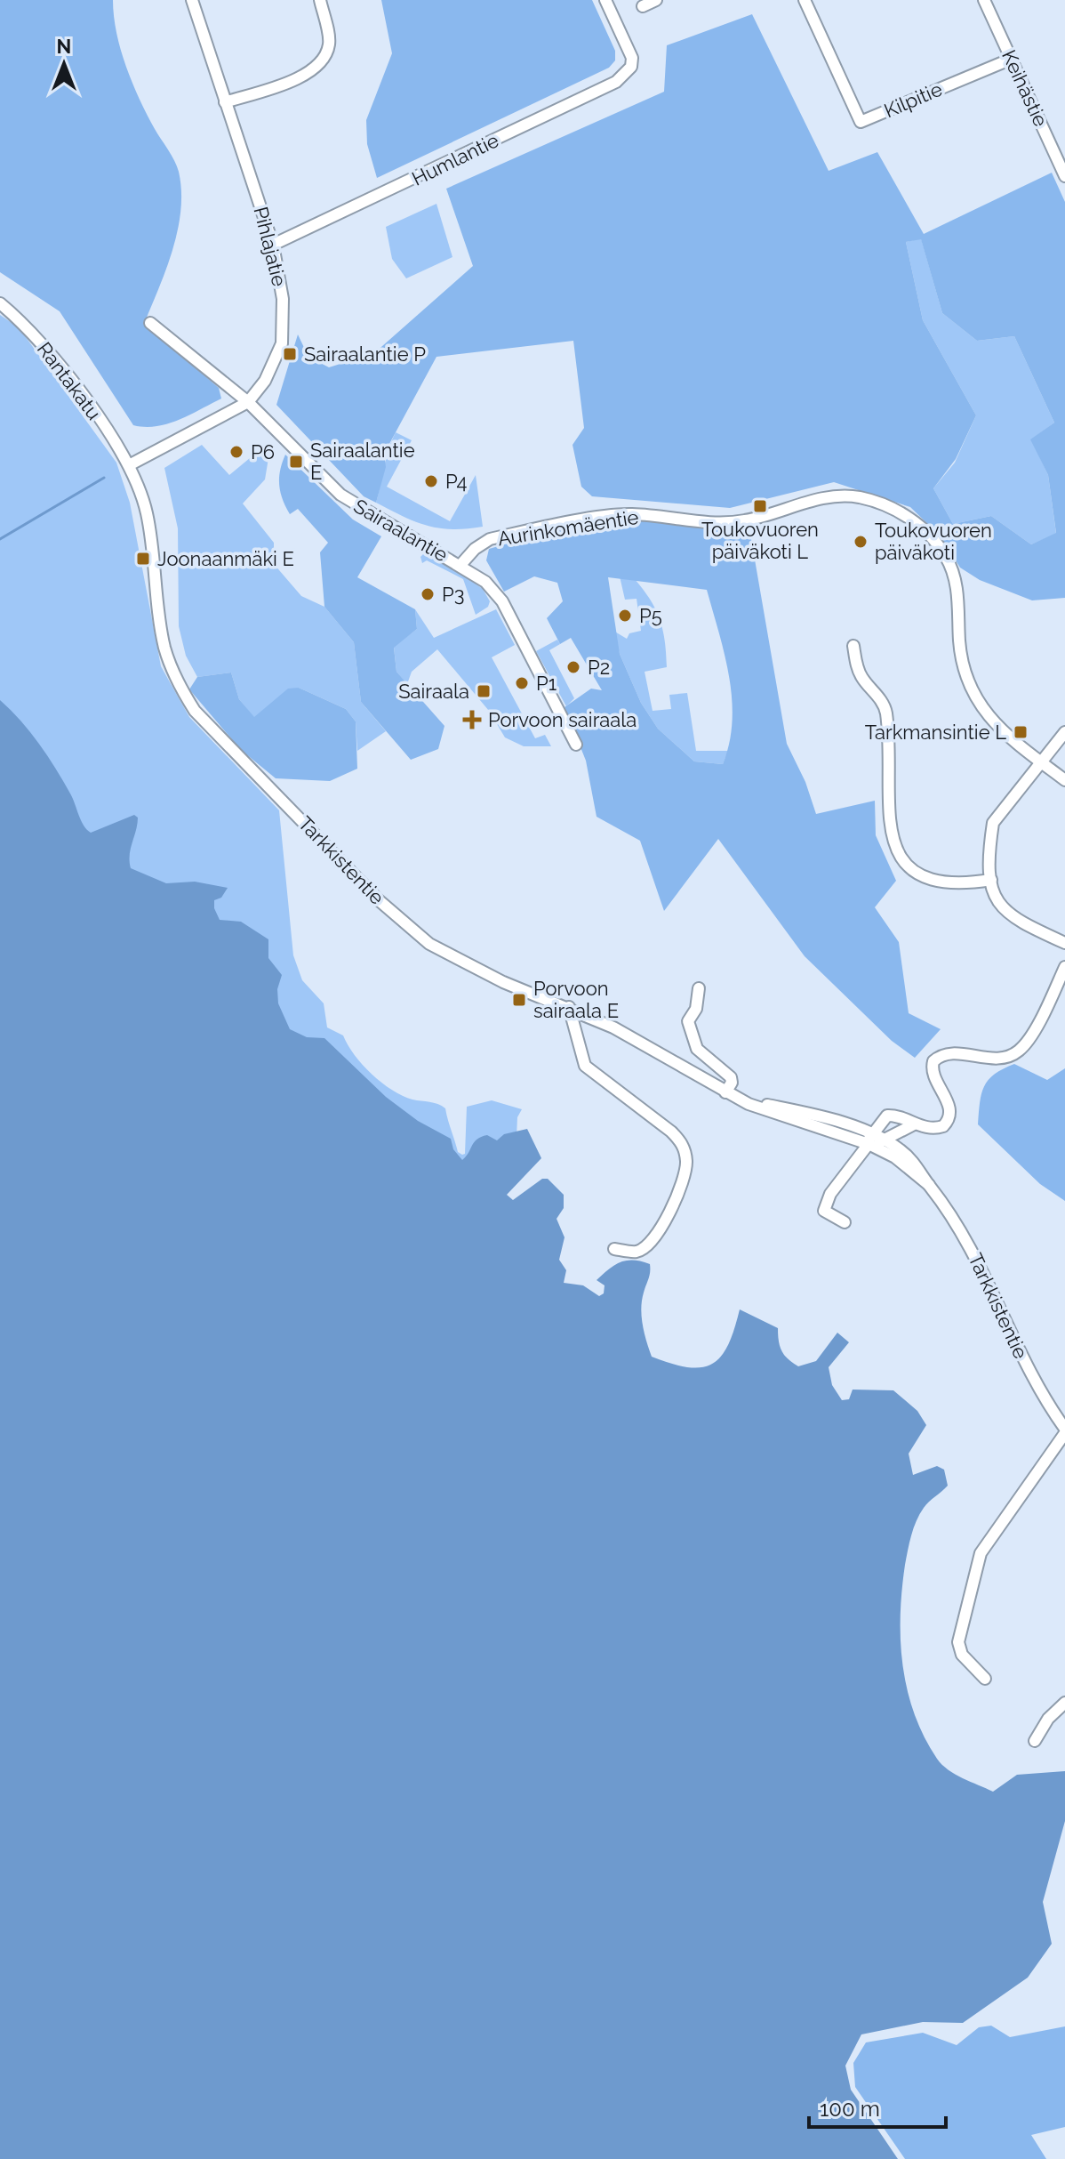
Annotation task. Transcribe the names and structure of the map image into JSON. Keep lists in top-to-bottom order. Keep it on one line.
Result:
{"streets":{"street":["Keihästie","Kilpitie","Humlantie","Pihlajatie","Rantakatu","Aurinkomäentie","Sairaalantie","Tarkkistentie"]},"crossings":[["Keihästie","Kilpitie"],["Humlantie","Pihlajatie"],["Pihlajatie","Rantakatu"],["Pihlajatie","Sairaalantie"],["Pihlajatie","Tarkkistentie"],["Rantakatu","Tarkkistentie"],["Aurinkomäentie","Sairaalantie"]],"places":{"transit":["Sairaalantie P","Sairaalantie E","Toukovuoren päiväkoti L","Joonaanmäki E","Sairaala","Tarkmansintie L","Porvoon sairaala E"],"other":["P6","P4","Toukovuoren päiväkoti","P3","P5","P2","P1"],"health":["Porvoon sairaala"]},"scale_bar":"100 m","north":"top"}
